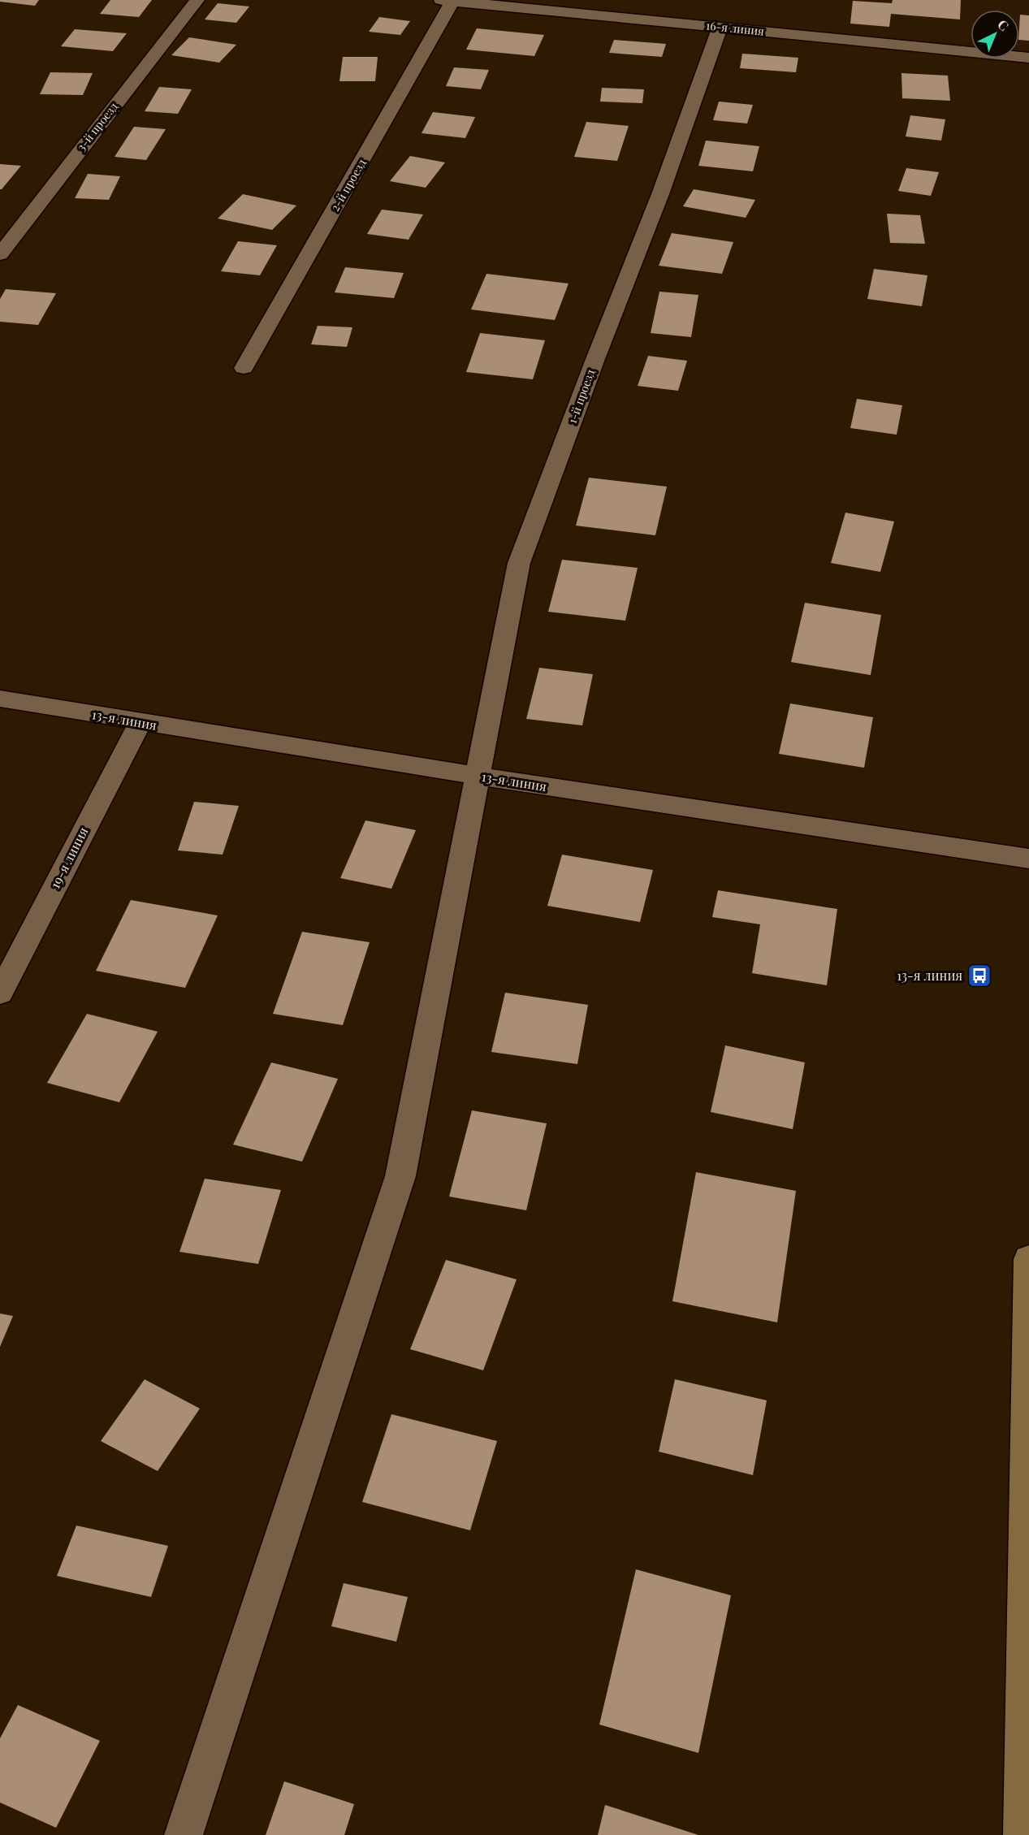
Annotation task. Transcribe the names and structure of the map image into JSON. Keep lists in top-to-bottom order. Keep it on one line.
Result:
{"streets":{"street":["16-я линия","3-й проезд","2-й проезд","1-й проезд","13-я линия","19-я линия"]},"crossings":[["16-я линия","2-й проезд"],["16-я линия","1-й проезд"],["1-й проезд","13-я линия"],["13-я линия","19-я линия"]],"places":{"bus stop":["13-я линия"]},"north":"top right"}
